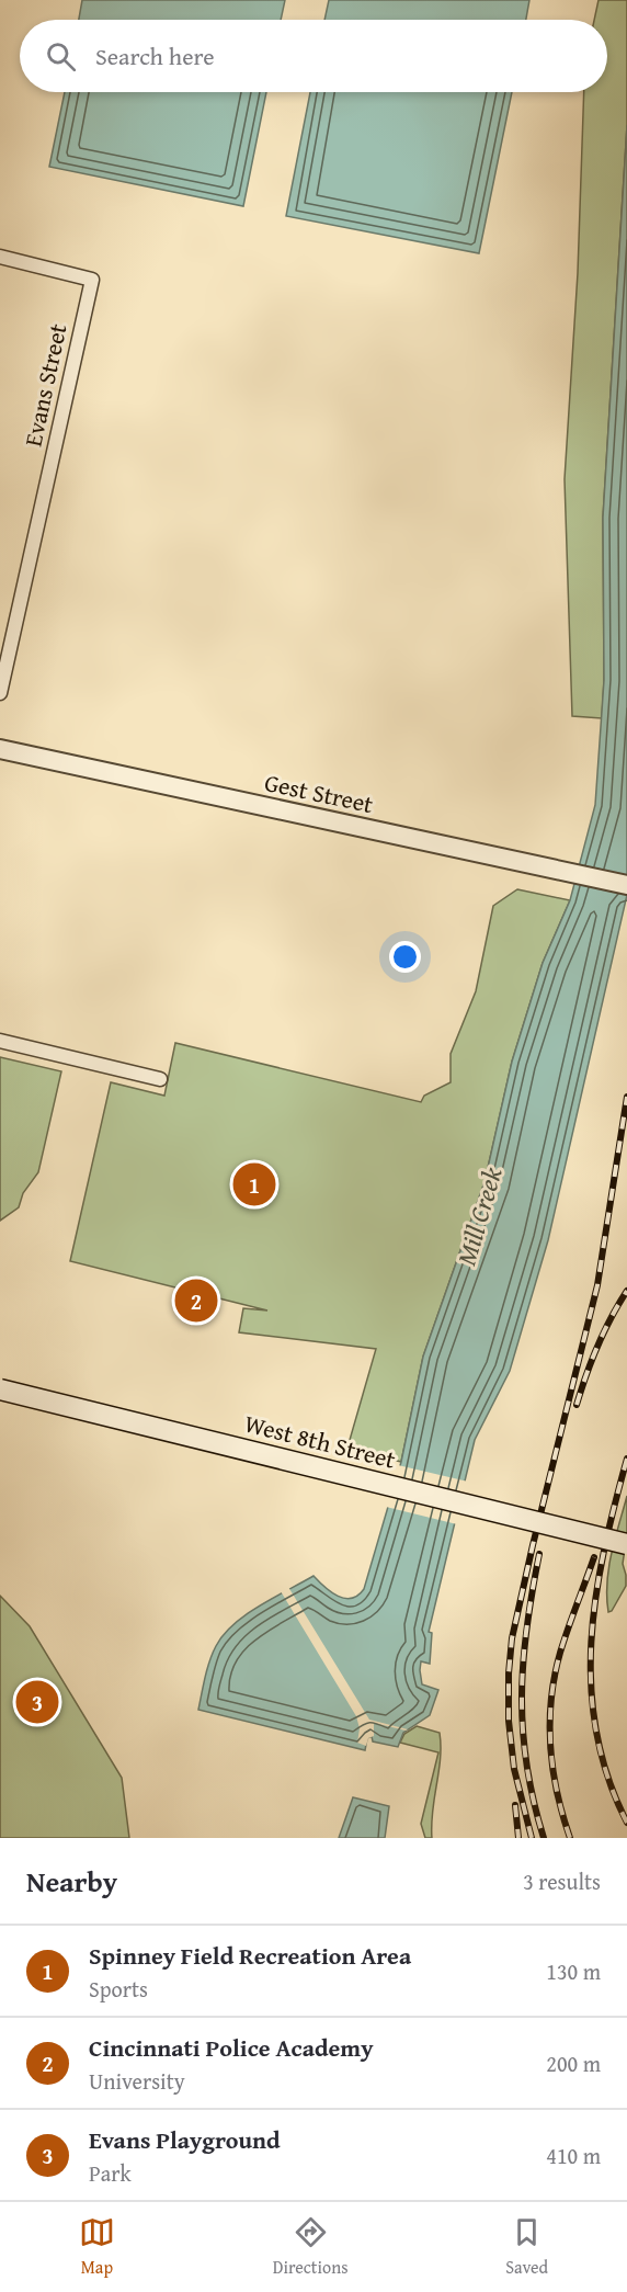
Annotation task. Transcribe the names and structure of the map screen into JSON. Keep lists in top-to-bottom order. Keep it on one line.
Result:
{"streets":{"main road":["West 8th Street"],"street":["Evans Street","Gest Street"]},"water":["Mill Creek"],"page":{"search":"Search here","pins":["1","2","3"],"heading":["Nearby","3 results"],"list":[{"mark":"1","name":"Spinney Field Recreation Area","note":"Sports","value":"130 m"},{"mark":"2","name":"Cincinnati Police Academy","note":"University","value":"200 m"},{"mark":"3","name":"Evans Playground","note":"Park","value":"410 m"}],"nav":["Map","Directions","Saved"]}}
